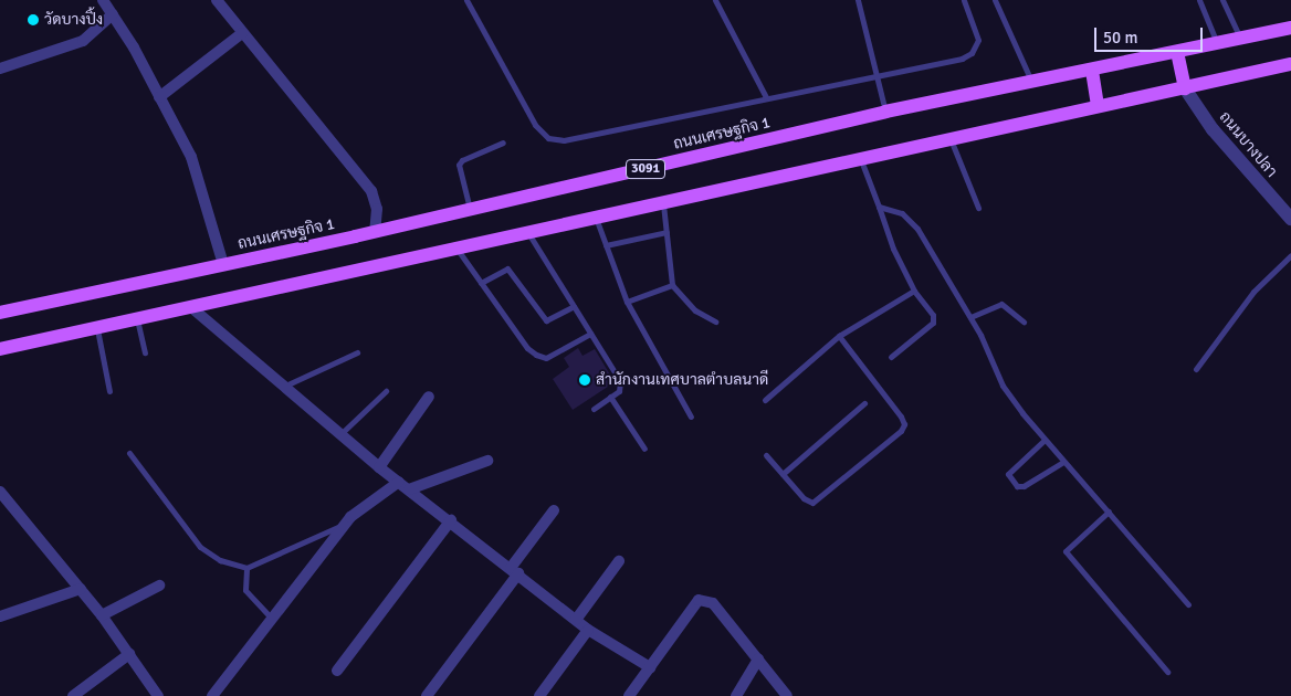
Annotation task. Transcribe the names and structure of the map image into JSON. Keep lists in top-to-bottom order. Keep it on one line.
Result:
{"streets":{"main road":["ถนนเศรษฐกิจ 1","3091"],"street":["ถนนบางปลา"]},"crossings":[["ถนนบางปลา","3091"]],"places":["วัดบางปิ้ง","สำนักงานเทศบาลตำบลนาดี"],"scale_bar":"50 m"}
